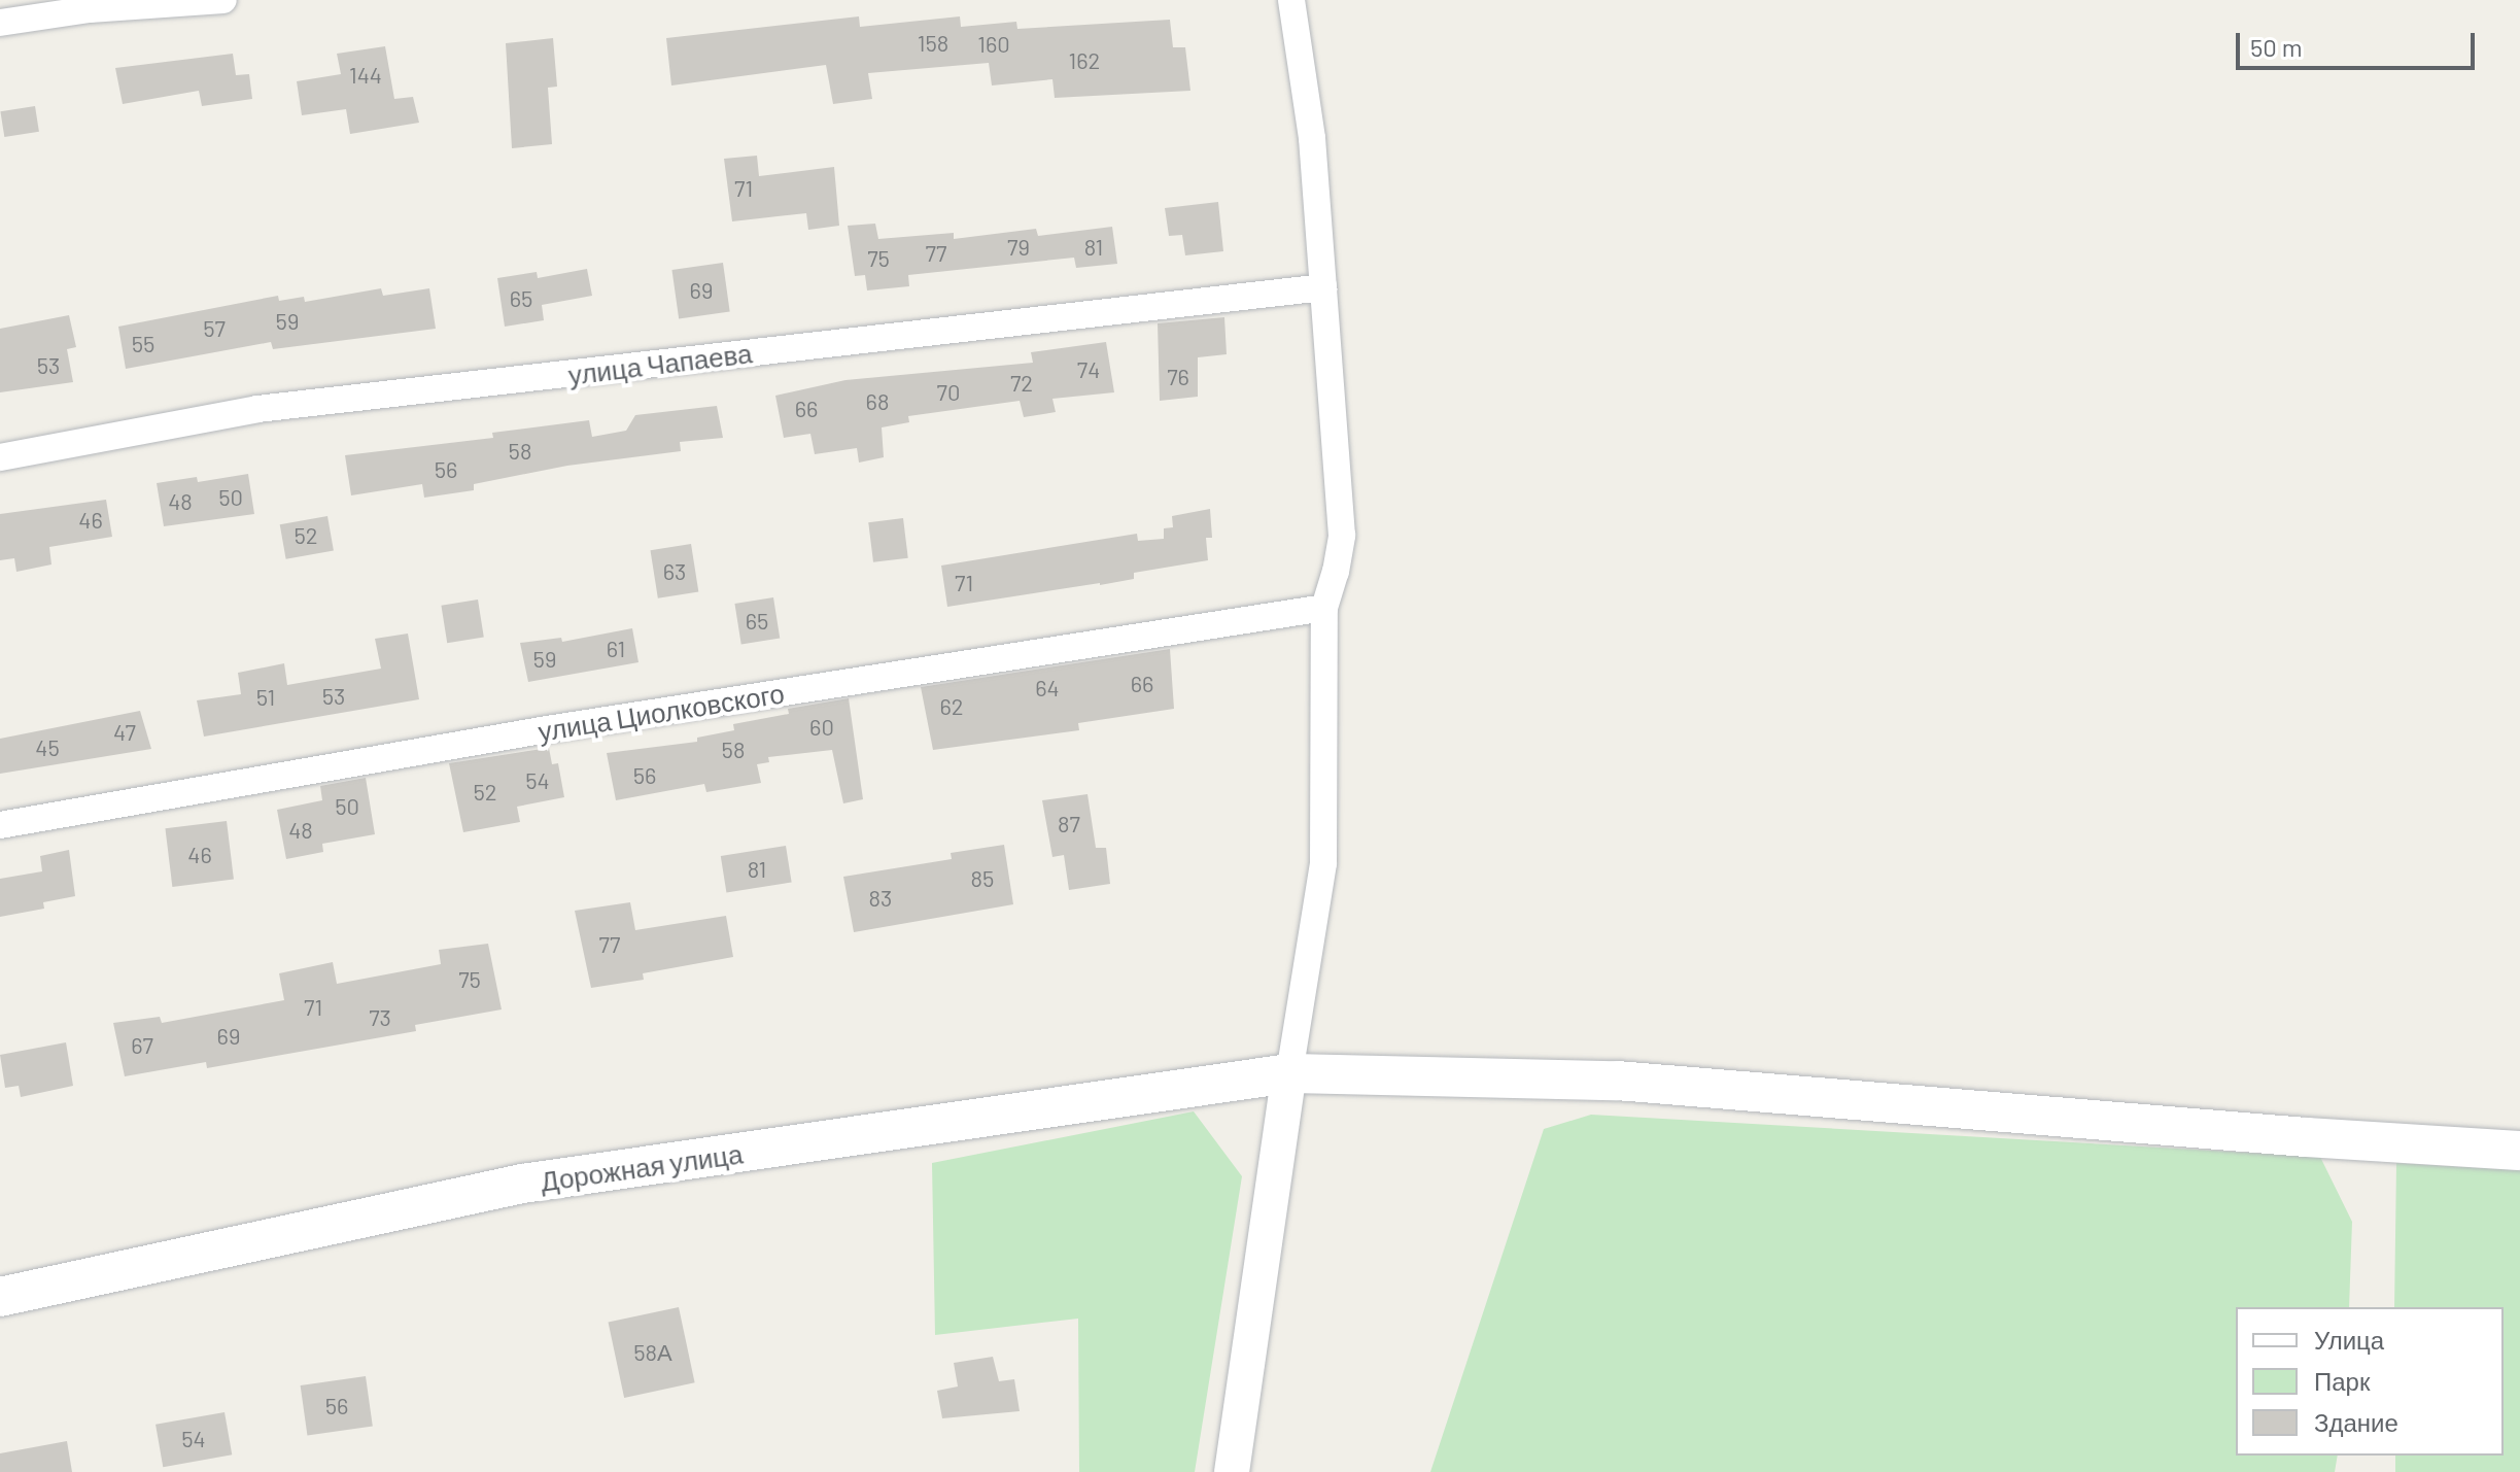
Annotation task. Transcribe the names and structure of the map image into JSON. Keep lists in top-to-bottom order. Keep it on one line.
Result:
{"streets":{"main road":["Дорожная улица"],"street":["улица Чапаева","улица Циолковского"]},"house_numbers":["158","160","162","144","71","79","81","77","75","69","65","59","57","55","53","74","76","72","70","68","66","58","56","50","48","46","52","63","71","65","61","59","66","64","53","51","62","60","47","45","58","56","54","52","50","87","48","46","81","85","83","77","75","71","73","69","67","58А","56","54"],"legend":["Улица","Парк","Здание"],"scale_bar":"50 m"}
